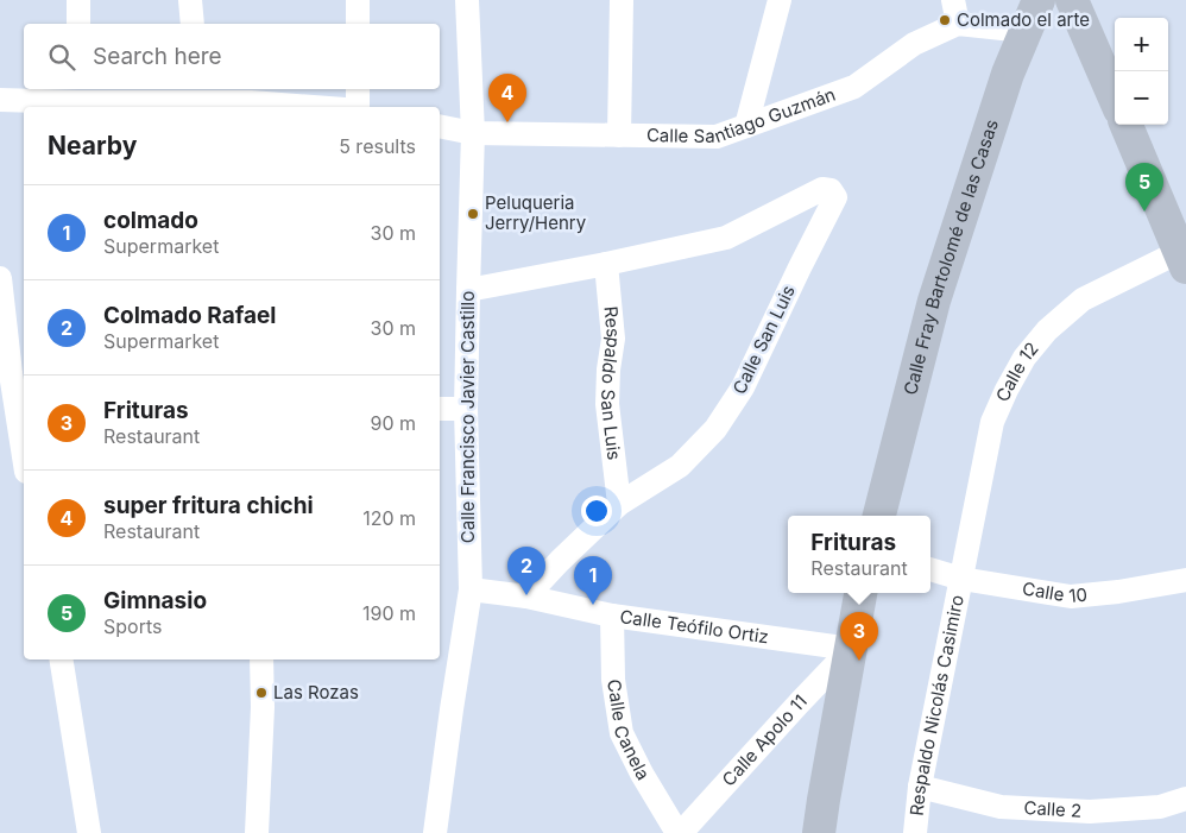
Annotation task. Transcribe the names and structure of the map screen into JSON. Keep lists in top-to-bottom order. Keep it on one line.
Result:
{"streets":{"main road":["Calle Fray Bartolomé de las Casas"],"street":["Calle Santiago Guzmán","Calle San Luis","Calle 12","Respaldo San Luis","Calle Francisco Javier Castillo","Calle 10","Calle Teófilo Ortiz","Respaldo Nicolás Casimiro","Calle Canela","Calle Apolo 11","Calle 2"]},"crossings":[["Calle Santiago Guzmán","Calle Francisco Javier Castillo"],["Calle San Luis","Respaldo San Luis"],["Calle San Luis","Calle Teófilo Ortiz"],["Calle 12","Calle 10"],["Calle 12","Respaldo Nicolás Casimiro"],["Calle Francisco Javier Castillo","Calle Teófilo Ortiz"],["Calle 10","Respaldo Nicolás Casimiro"],["Calle Teófilo Ortiz","Calle Canela"],["Calle Teófilo Ortiz","Calle Apolo 11"],["Respaldo Nicolás Casimiro","Calle 2"],["Calle Canela","Calle Apolo 11"]],"places":["Colmado el arte","Peluqueria Jerry/Henry","Las Rozas"],"page":{"map_buttons":["+","−"],"search":"Search here","pins":["4","5","2","1","3"],"heading":["Nearby","5 results"],"list":[{"mark":"1","name":"colmado","note":"Supermarket","value":"30 m"},{"mark":"2","name":"Colmado Rafael","note":"Supermarket","value":"30 m"},{"mark":"3","name":"Frituras","note":"Restaurant","value":"90 m"},{"mark":"4","name":"super fritura chichi","note":"Restaurant","value":"120 m"},{"mark":"5","name":"Gimnasio","note":"Sports","value":"190 m"}],"popup":["Frituras","Restaurant"]}}
